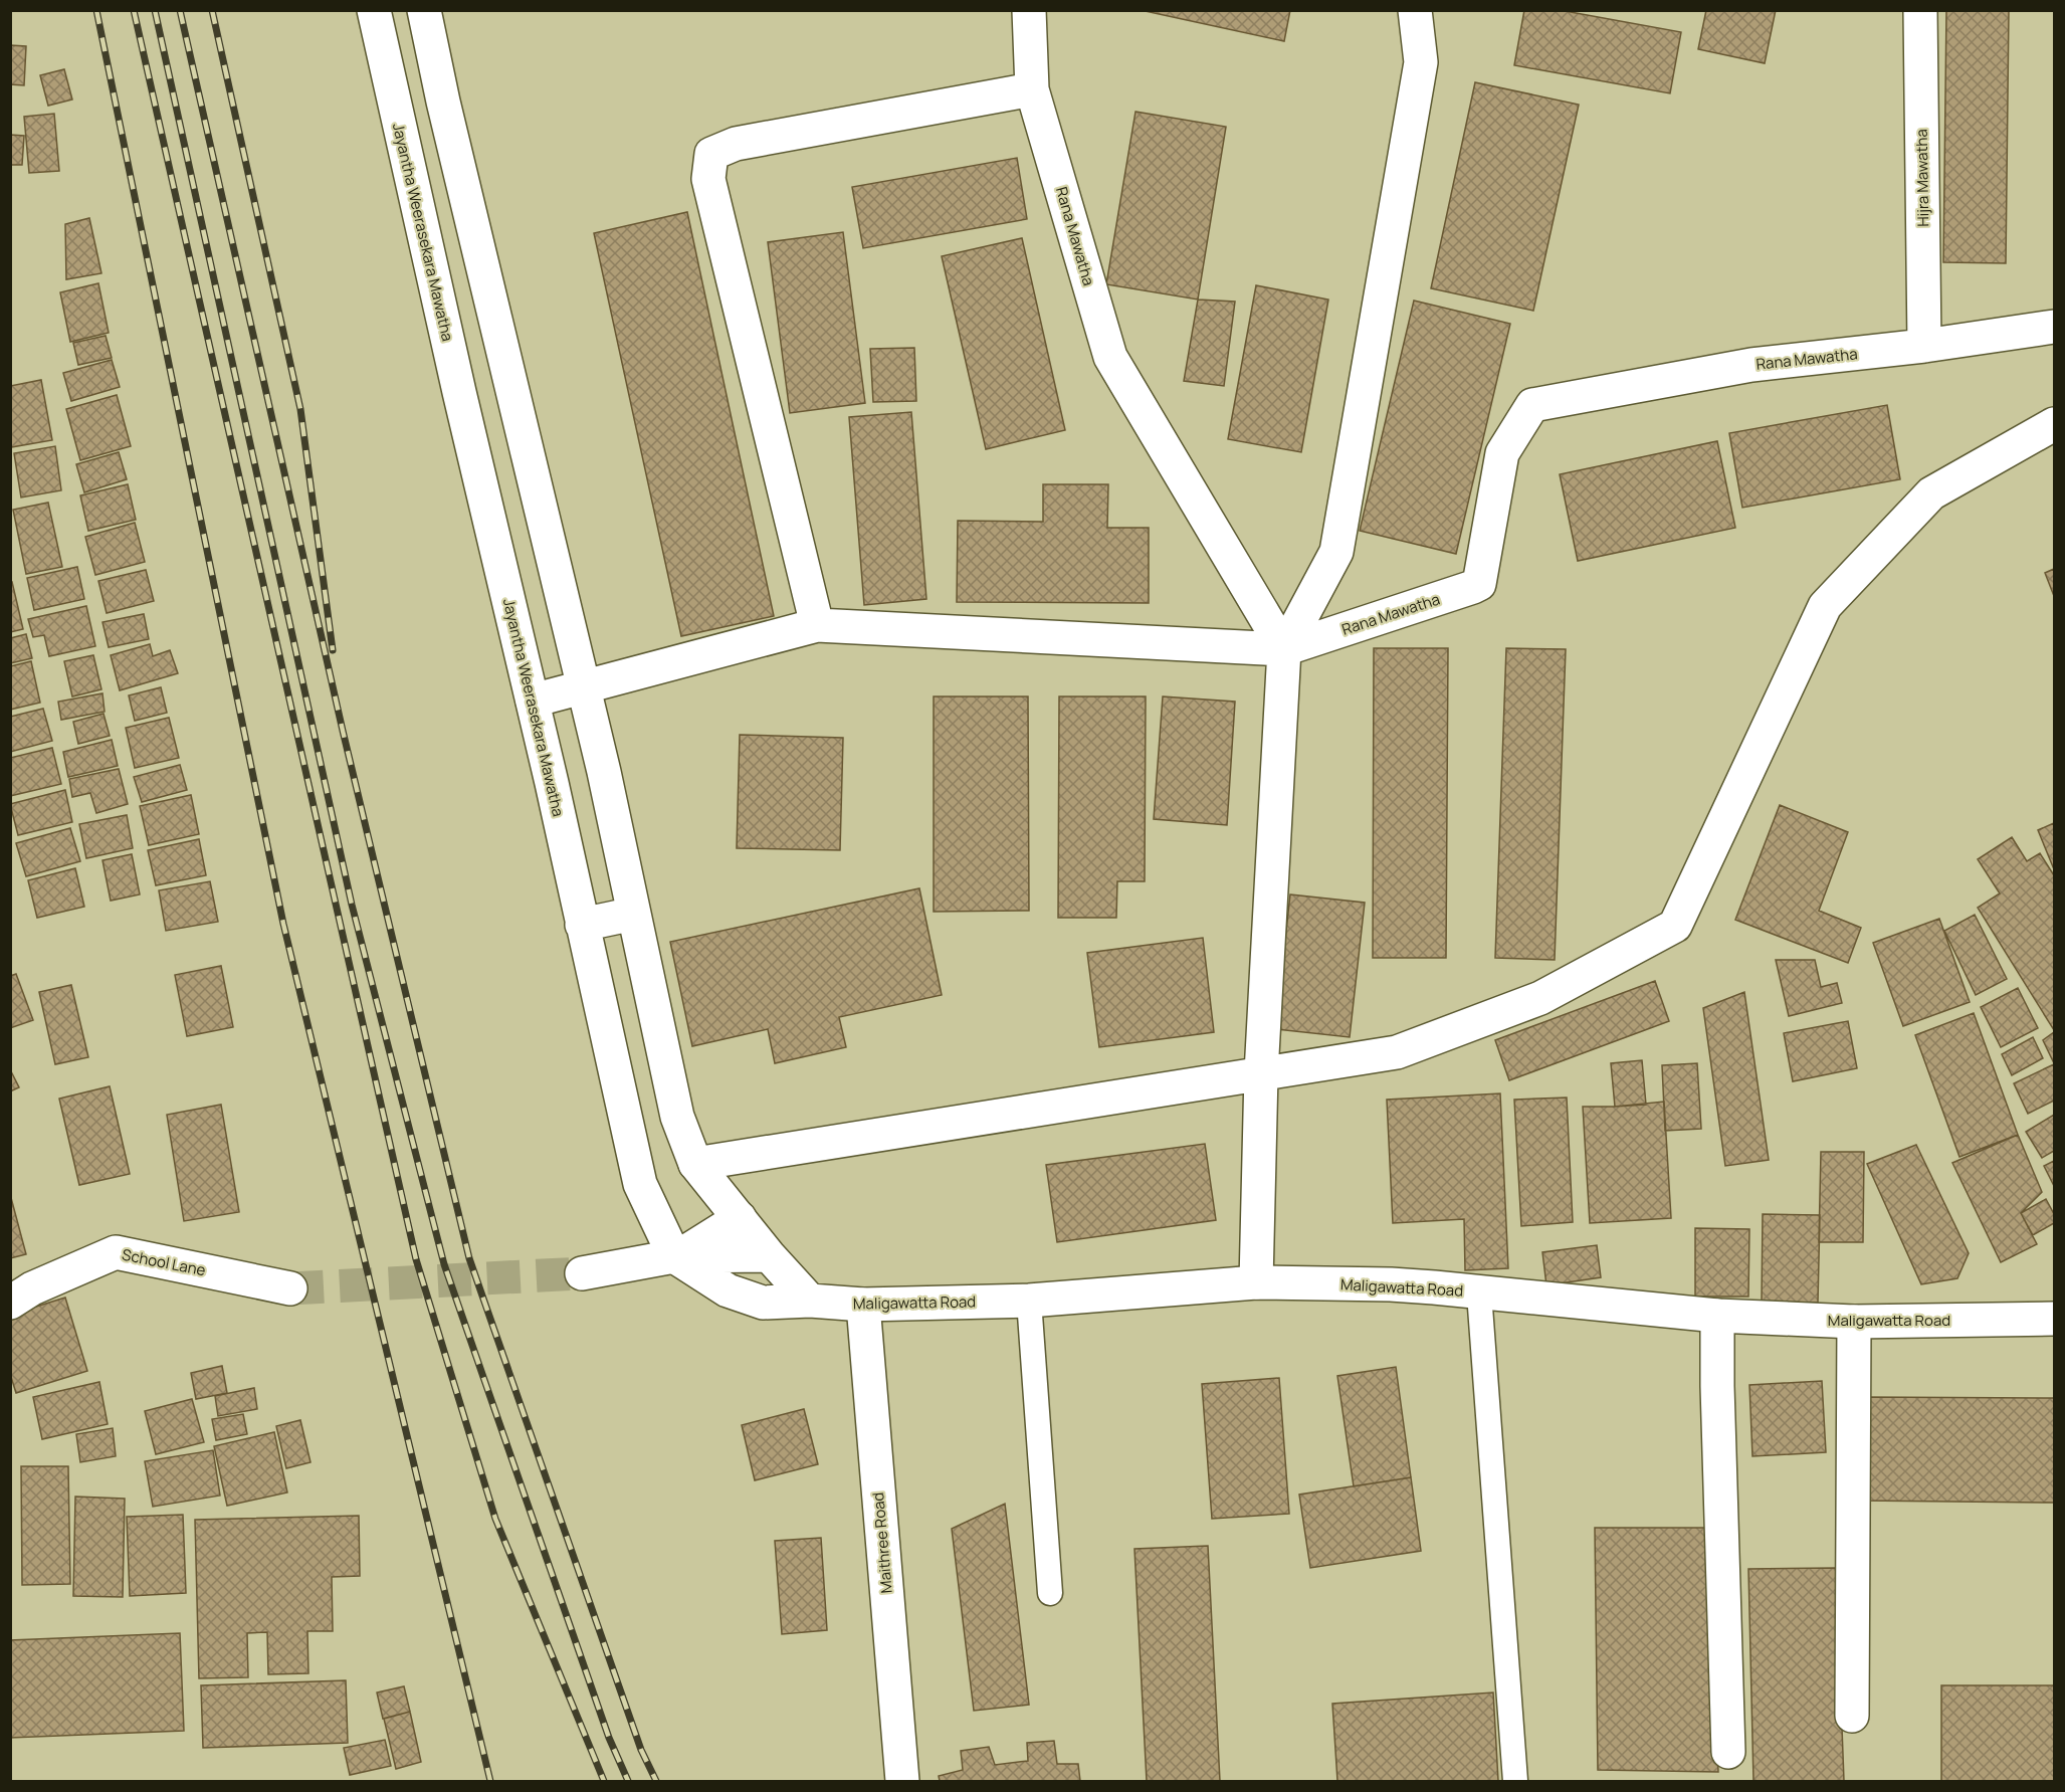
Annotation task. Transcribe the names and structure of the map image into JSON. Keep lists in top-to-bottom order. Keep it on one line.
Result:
{"streets":{"street":["Hijra Mawatha","Jayantha Weerasekara Mawatha","Rana Mawatha","School Lane","Maligawatta Road","Maithree Road"]},"crossings":[["Hijra Mawatha","Rana Mawatha"],["Maligawatta Road","Maithree Road"]]}
